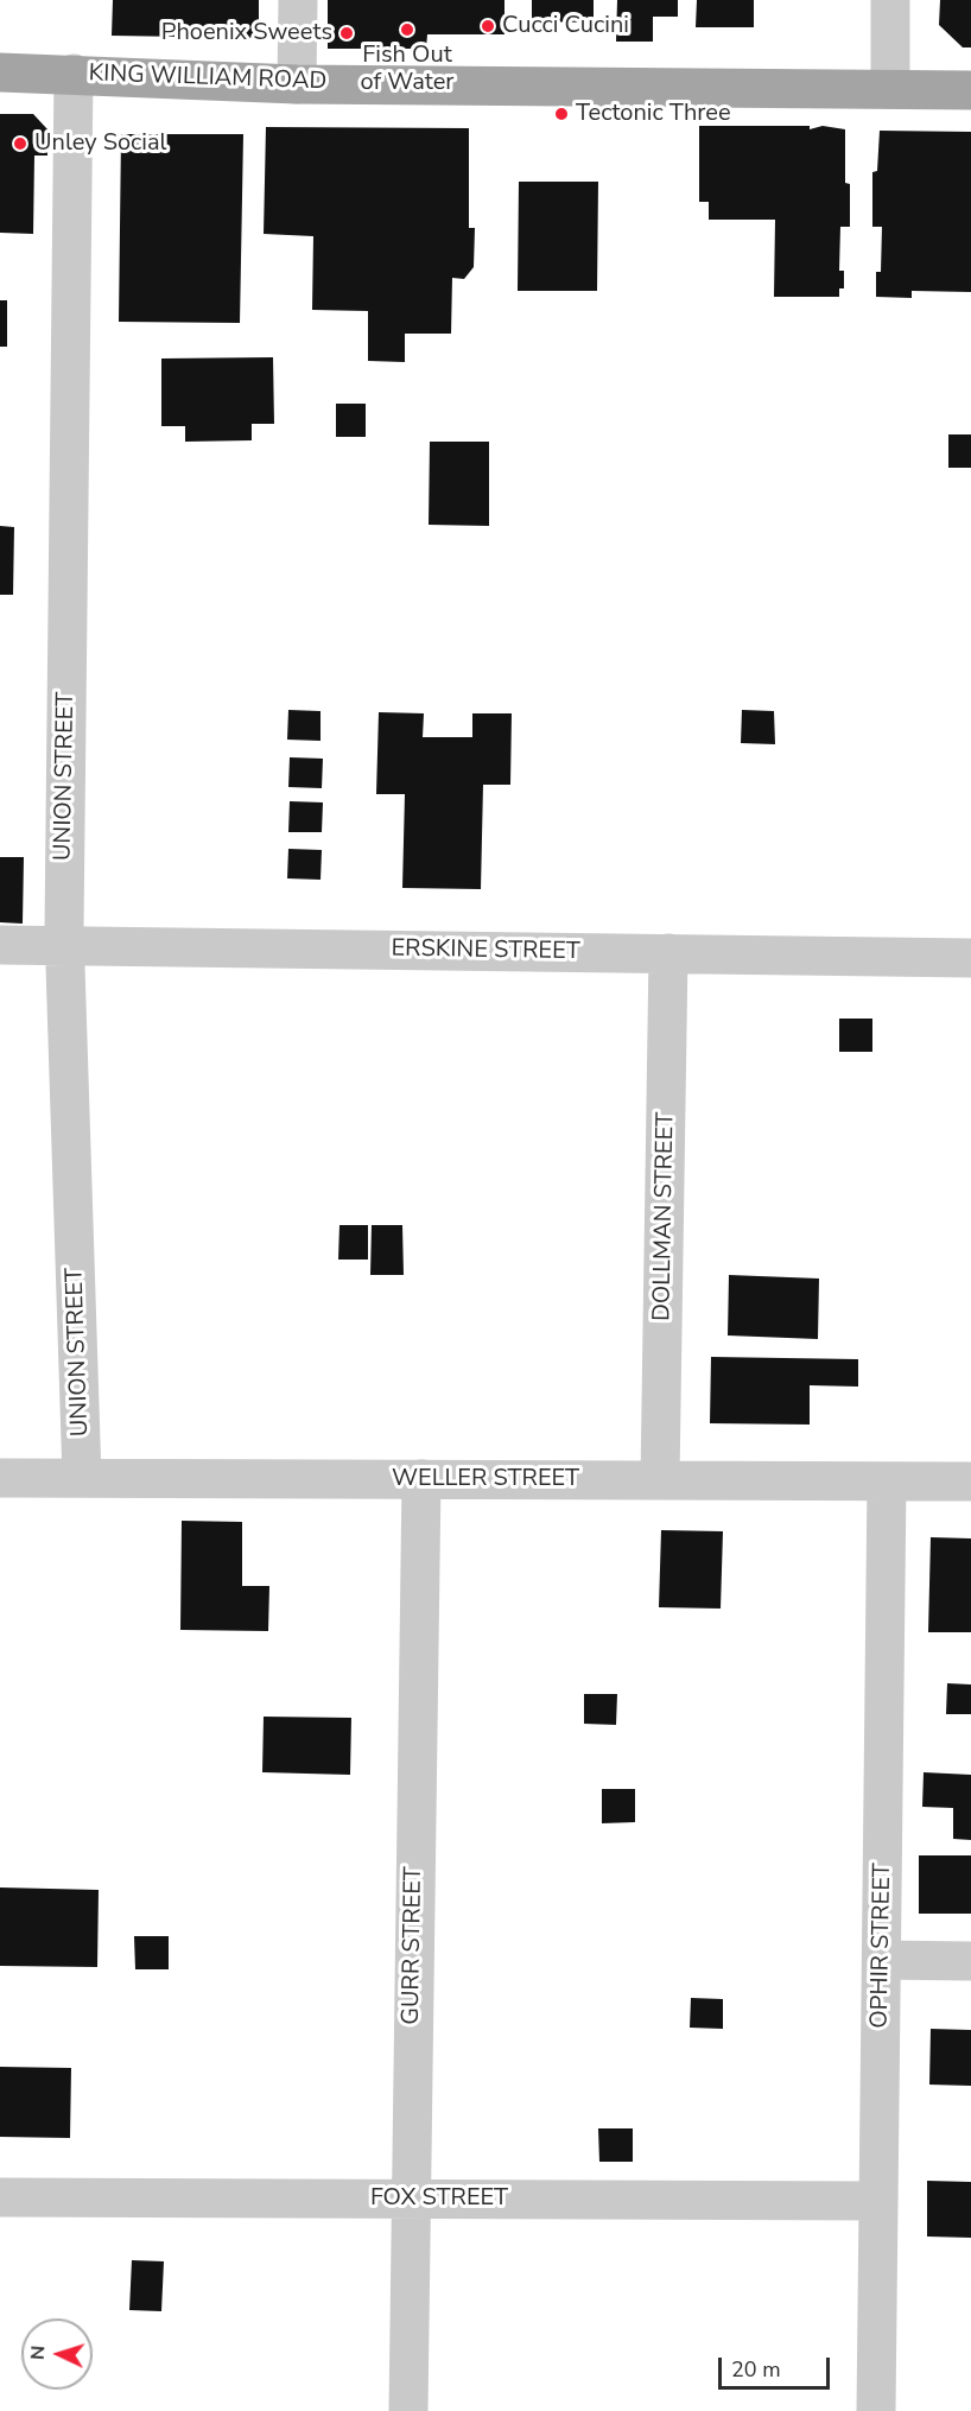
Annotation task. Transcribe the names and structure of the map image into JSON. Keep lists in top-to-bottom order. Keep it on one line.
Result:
{"streets":{"main road":["KING WILLIAM ROAD"],"street":["UNION STREET","ERSKINE STREET","DOLLMAN STREET","WELLER STREET","GURR STREET","OPHIR STREET","FOX STREET"]},"crossings":[["KING WILLIAM ROAD","UNION STREET"],["UNION STREET","ERSKINE STREET"],["UNION STREET","WELLER STREET"],["ERSKINE STREET","DOLLMAN STREET"],["DOLLMAN STREET","WELLER STREET"],["WELLER STREET","GURR STREET"],["WELLER STREET","OPHIR STREET"],["GURR STREET","FOX STREET"],["OPHIR STREET","FOX STREET"]],"places":["Cucci Cucini","Fish Out of Water","Phoenix Sweets","Tectonic Three","Unley Social"],"scale_bar":"20 m","north":"left"}
